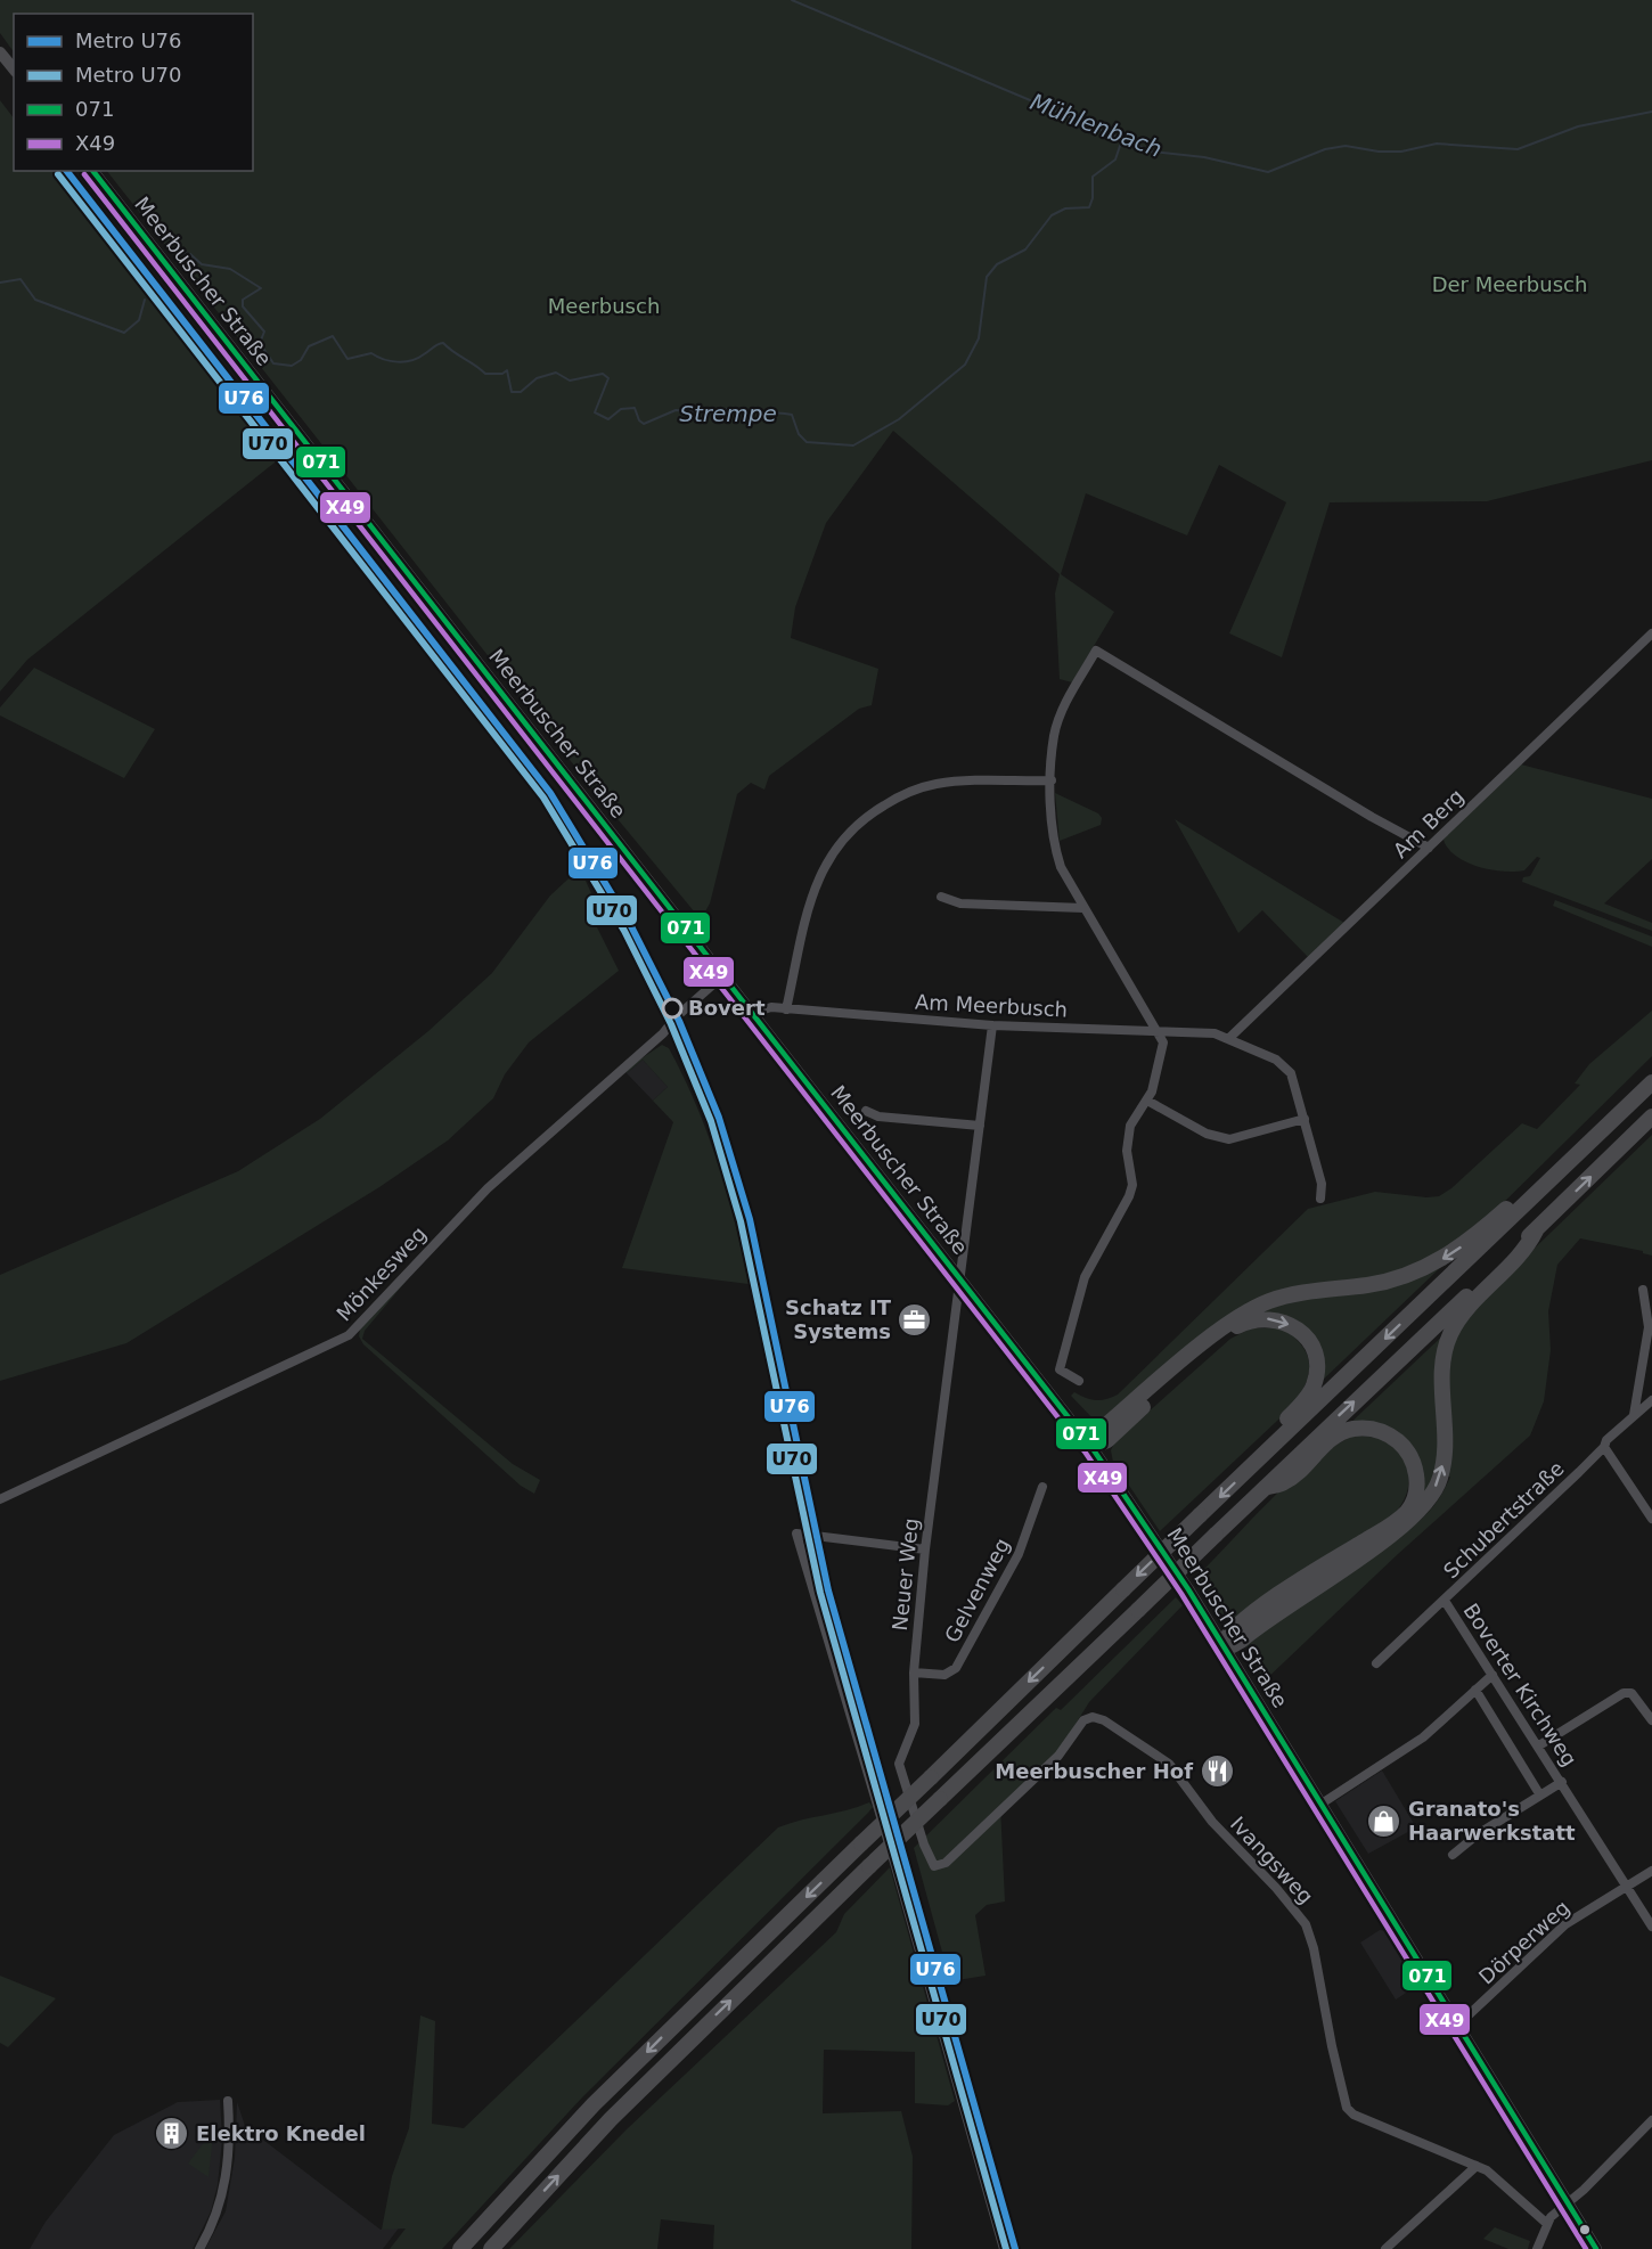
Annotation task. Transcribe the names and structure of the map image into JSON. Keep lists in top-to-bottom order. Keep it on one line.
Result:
{"streets":{"main road":["Meerbuscher Straße"],"street":["Am Berg","Am Meerbusch","Mönkesweg","Schubertstraße","Neuer Weg","Gelvenweg","Boverter Kirchweg","Ivangsweg","Dörperweg"]},"crossings":[["Meerbuscher Straße","Am Meerbusch"],["Meerbuscher Straße","Mönkesweg"],["Meerbuscher Straße","Neuer Weg"],["Meerbuscher Straße","Dörperweg"],["Am Berg","Am Meerbusch"],["Am Meerbusch","Neuer Weg"],["Schubertstraße","Boverter Kirchweg"],["Neuer Weg","Gelvenweg"],["Neuer Weg","Ivangsweg"],["Boverter Kirchweg","Dörperweg"]],"water":["Mühlenbach","Strempe"],"parks":["Der Meerbusch","Meerbusch"],"places":{"other":["Bovert"],"office":["Schatz IT Systems"],"restaurant":["Meerbuscher Hof"],"shop":["Granato's Haarwerkstatt"],"building":["Elektro Knedel"]},"lines":["metro line U76","transit line 071","metro line U70","transit line X49"],"legend":["Metro U76","Metro U70","071","X49"]}
